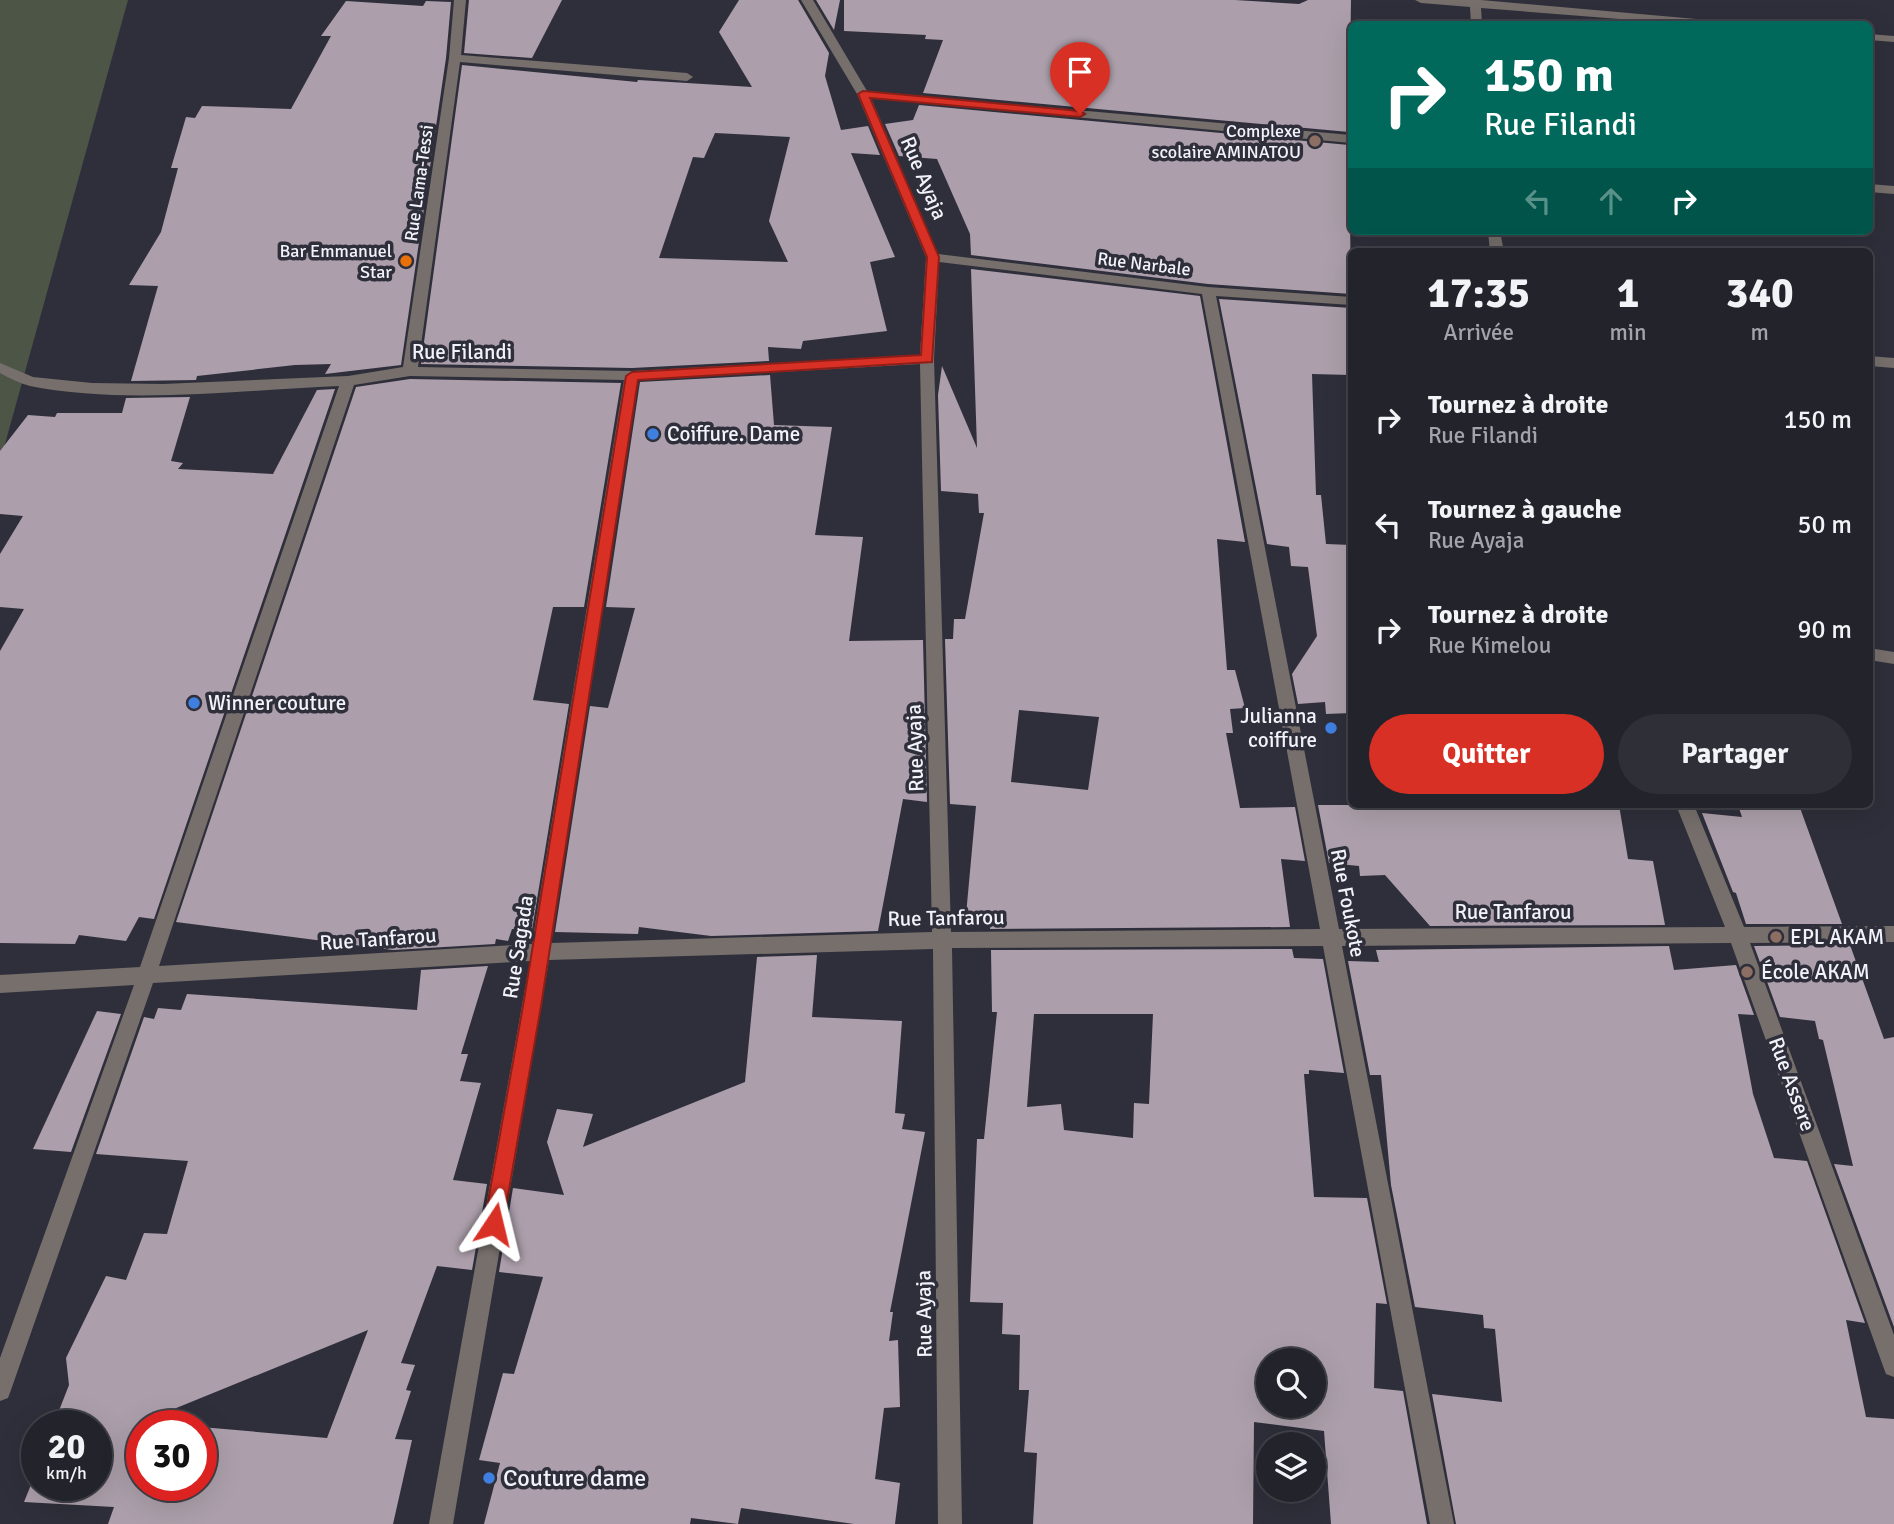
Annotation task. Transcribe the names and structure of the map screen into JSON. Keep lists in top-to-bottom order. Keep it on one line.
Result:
{"streets":{"street":["Rue Ayaja","Rue Lama-Tessi","Rue Narbale","Rue Filandi","Rue Foukote","Rue Tanfarou","Rue Sagada","Rue Assere"]},"crossings":[["Rue Ayaja","Rue Narbale"],["Rue Ayaja","Rue Filandi"],["Rue Ayaja","Rue Tanfarou"],["Rue Lama-Tessi","Rue Filandi"],["Rue Narbale","Rue Foukote"],["Rue Filandi","Rue Sagada"],["Rue Foukote","Rue Tanfarou"],["Rue Tanfarou","Rue Sagada"],["Rue Tanfarou","Rue Assere"]],"places":["Complexe scolaire AMINATOU","Bar Emmanuel Star","Coiffure. Dame","Winner couture","Julianna coiffure","EPL AKAM","École AKAM","Couture dame"],"page":{"turn":["150 m","Rue Filandi"],"eta":["17:35","Arrivée","1","min","340","m"],"list":[{"name":"Tournez à droite","note":"Rue Filandi","value":"150 m"},{"name":"Tournez à gauche","note":"Rue Ayaja","value":"50 m"},{"name":"Tournez à droite","note":"Rue Kimelou","value":"90 m"}],"buttons":["Quitter","Partager"],"speed":"20 km/h","limit":"30"}}
